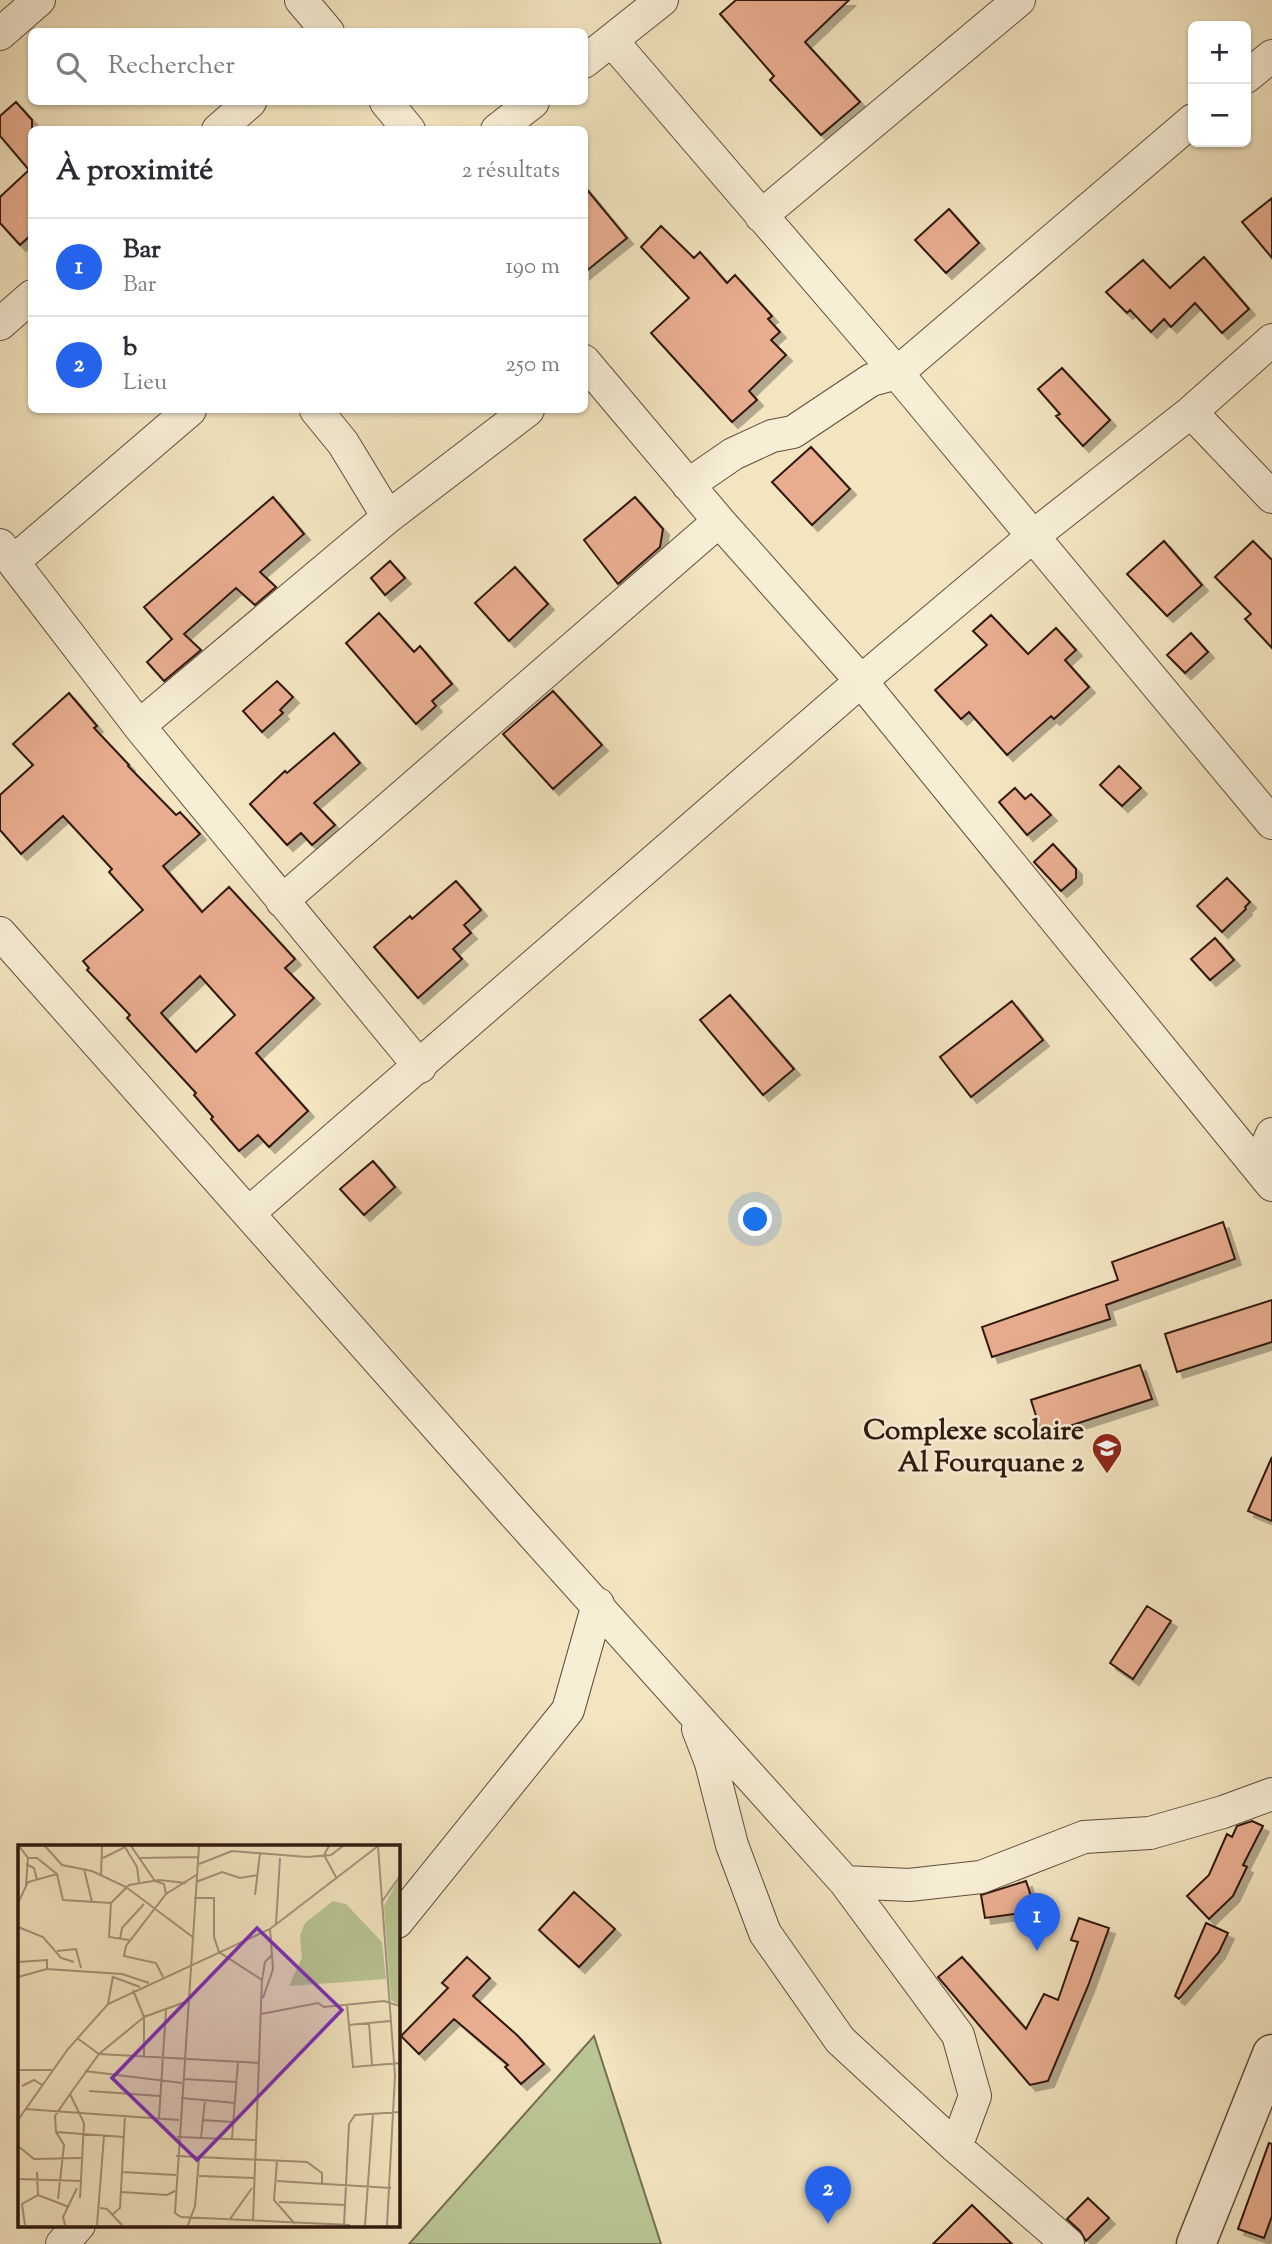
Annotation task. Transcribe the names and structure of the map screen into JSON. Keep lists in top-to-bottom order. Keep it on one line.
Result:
{"places":{"school or university":["Complexe scolaire Al Fourquane 2"]},"page":{"map_buttons":["+","−"],"search":"Rechercher","heading":["À proximité","2 résultats"],"list":[{"mark":"1","name":"Bar","note":"Bar","value":"190 m"},{"mark":"2","name":"b","note":"Lieu","value":"250 m"}],"pins":["1","2"]}}
